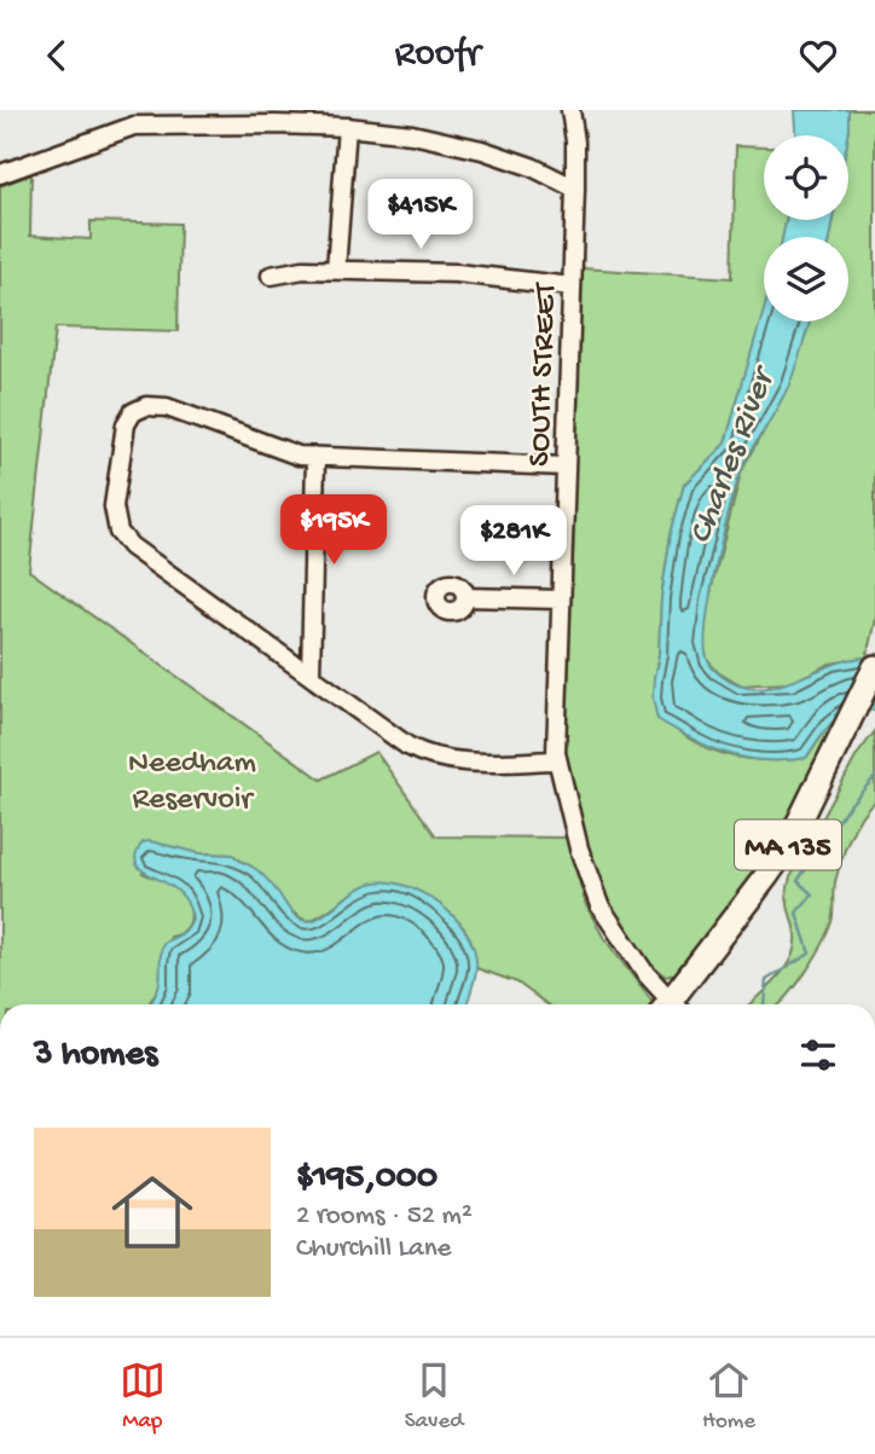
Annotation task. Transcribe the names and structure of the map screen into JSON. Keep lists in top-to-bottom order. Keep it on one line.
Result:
{"streets":{"main road":["MA 135"],"street":["SOUTH STREET"]},"water":["Charles River"],"parks":["Needham Reservoir"],"page":{"header":"Roofr","price":["$415K","$195K","$281K"],"heading":"3 homes","list":[{"name":"$195,000","note":"2 rooms · 52 m² · Churchill Lane"}],"tabs":["Map","Saved","Home"]}}
